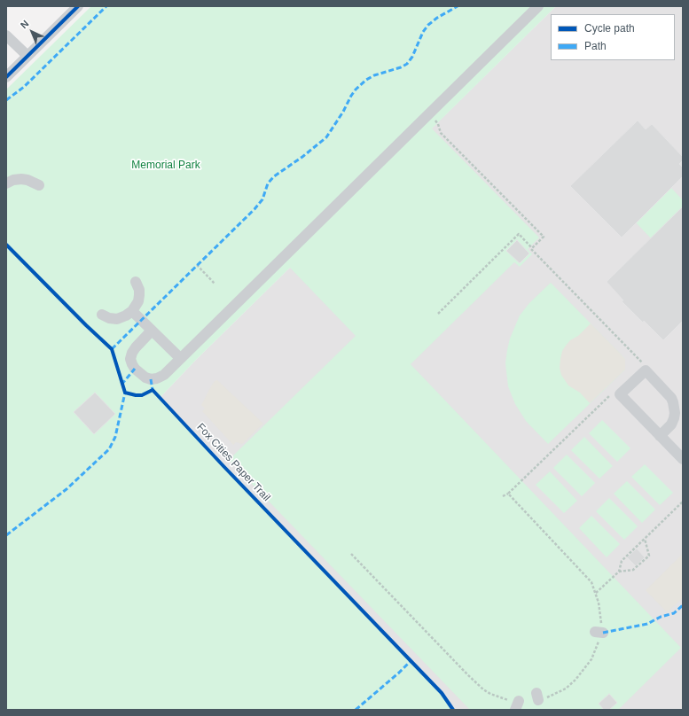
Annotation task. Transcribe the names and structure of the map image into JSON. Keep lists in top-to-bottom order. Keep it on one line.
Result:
{"streets":{"cycle path":["Fox Cities Paper Trail"]},"parks":["Memorial Park"],"legend":["Cycle path","Path"],"north":"top left"}
